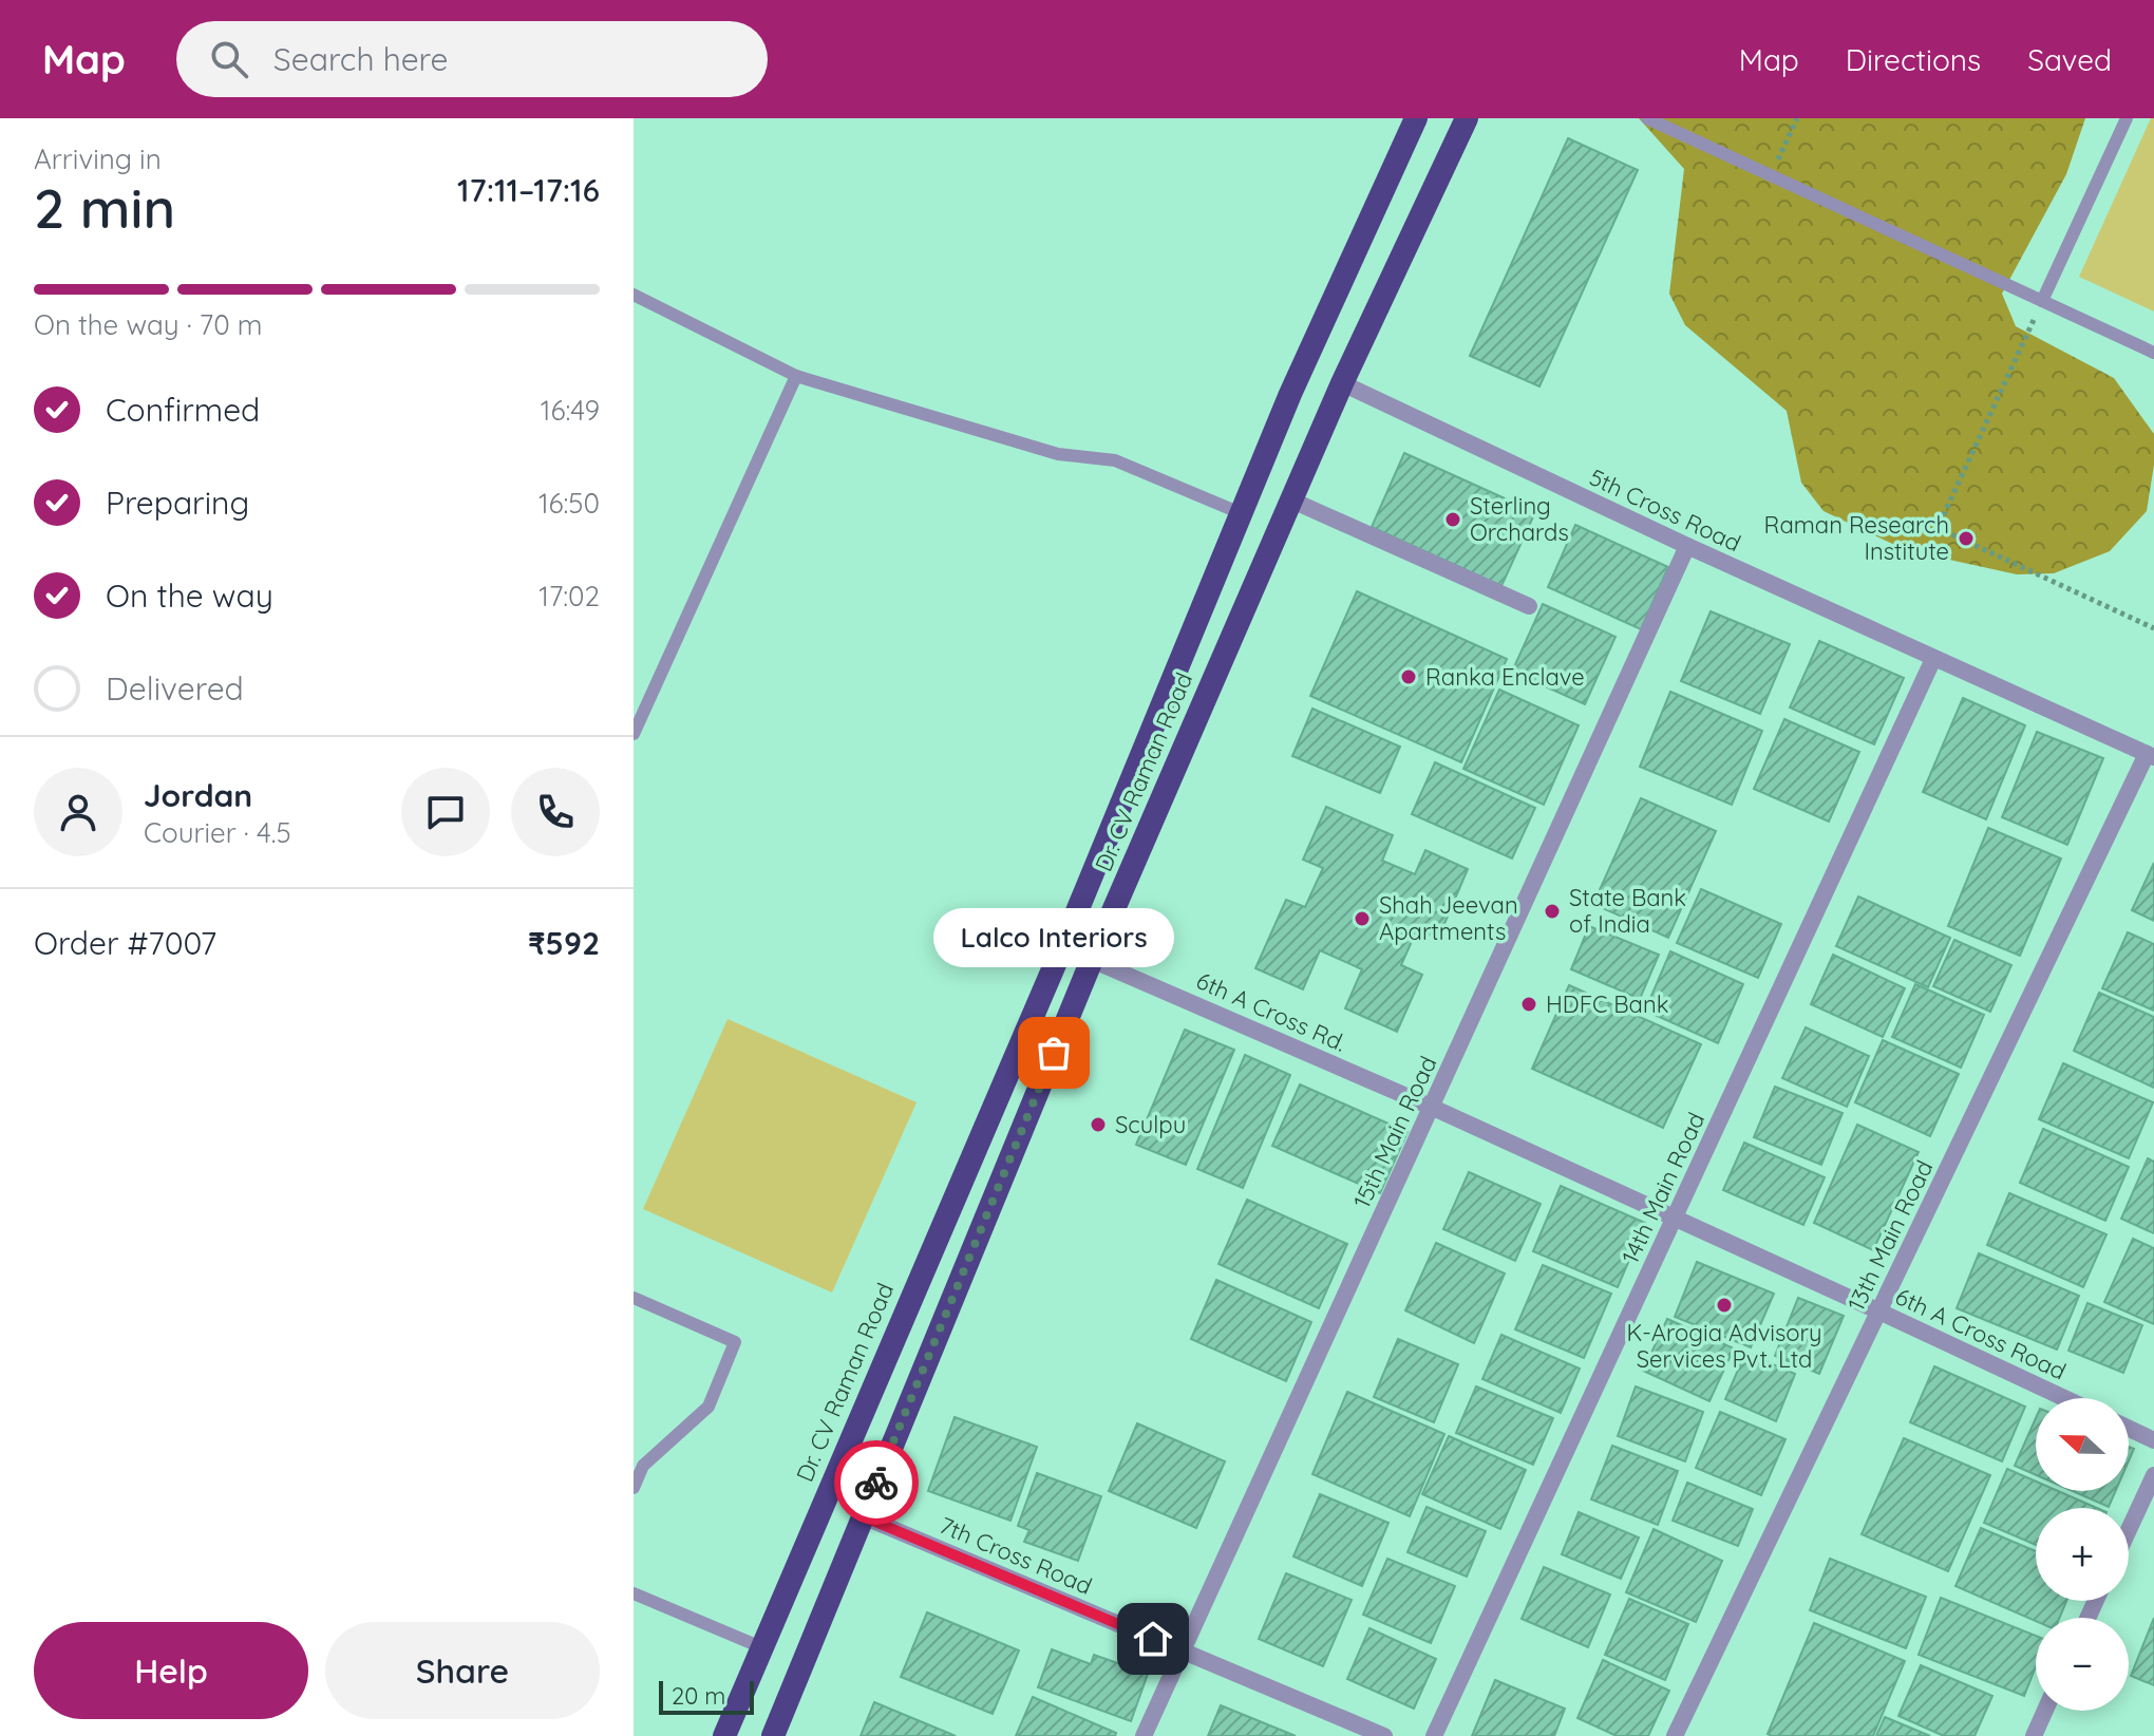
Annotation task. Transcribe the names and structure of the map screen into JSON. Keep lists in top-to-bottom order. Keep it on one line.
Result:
{"streets":{"highway":["Dr. CV Raman Road"],"street":["5th Cross Road","6th A Cross Rd.","15th Main Road","14th Main Road","13th Main Road","6th A Cross Road","7th Cross Road"]},"crossings":[["5th Cross Road","Dr. CV Raman Road"],["5th Cross Road","15th Main Road"],["5th Cross Road","14th Main Road"],["5th Cross Road","13th Main Road"],["Dr. CV Raman Road","6th A Cross Rd."],["Dr. CV Raman Road","7th Cross Road"],["6th A Cross Rd.","15th Main Road"],["6th A Cross Rd.","6th A Cross Road"],["15th Main Road","6th A Cross Road"],["15th Main Road","7th Cross Road"],["14th Main Road","6th A Cross Road"],["13th Main Road","6th A Cross Road"]],"places":["Sterling Orchards","Raman Research Institute","Ranka Enclave","State Bank of India","Shah Jeevan Apartments","HDFC Bank","Lalco Interiors","Sculpu","K-Arogia Advisory Services Pvt. Ltd"],"scale_bar":"20 m","north":"left","page":{"header":"Map","search":"Search here","nav":["Map","Directions","Saved"],"heading":["2 min","Arriving in","17:11–17:16"],"panel":["Jordan","Courier · 4.5","Order #7007","₹592"],"bar":"On the way · 70 m","list":[["Confirmed","16:49"],["Preparing","16:50"],["On the way","17:02"],"Delivered"],"bubble":"Lalco Interiors","map_buttons":["+","−"],"buttons":["Help","Share"],"scale":"20 m"}}
